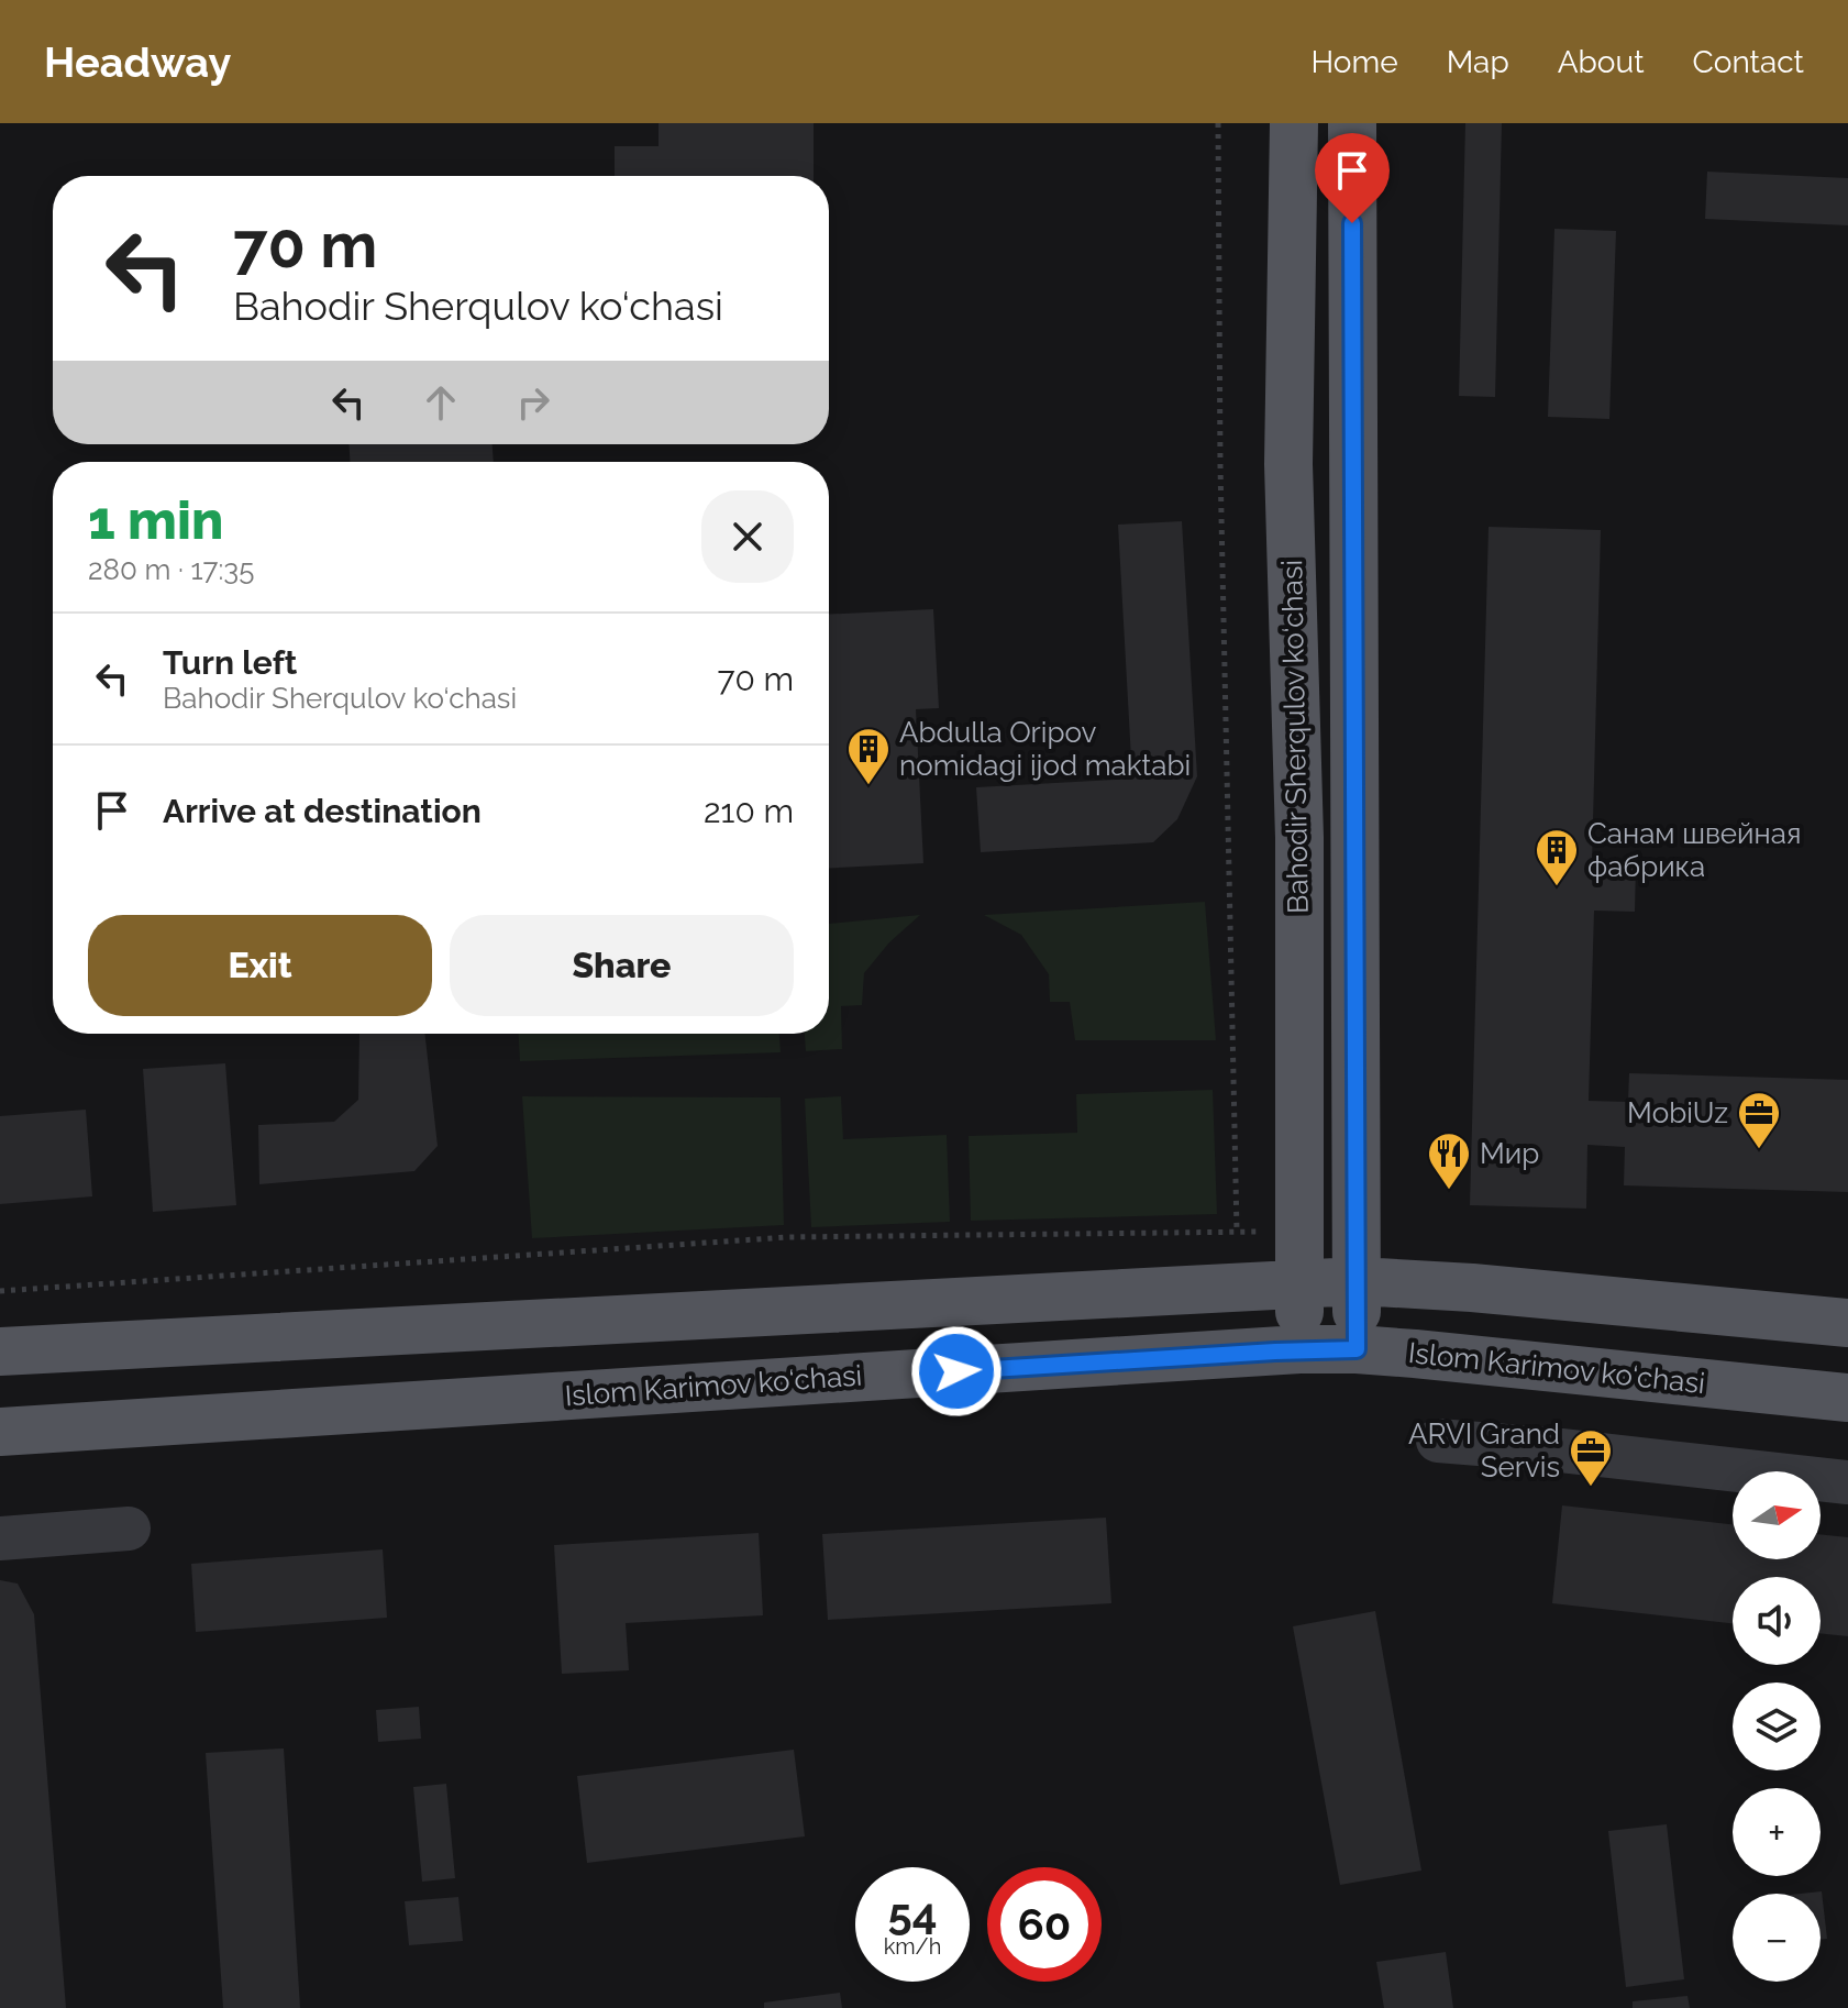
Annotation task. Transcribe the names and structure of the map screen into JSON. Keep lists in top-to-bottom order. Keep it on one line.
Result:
{"streets":{"main road":["Bahodir Sherqulov ko‘chasi","Islom Karimov ko‘chasi"]},"crossings":[["Bahodir Sherqulov ko‘chasi","Islom Karimov ko‘chasi"]],"places":{"building":["Abdulla Oripov nomidagi ijod maktabi","Санам швейная фабрика"],"office":["MobiUz","ARVI Grand Servis"],"restaurant":["Мир"]},"north":"right","page":{"header":"Headway","nav":["Home","Map","About","Contact"],"turn":["70 m","Bahodir Sherqulov ko‘chasi"],"heading":["1 min","280 m · 17:35"],"list":[{"name":"Turn left","note":"Bahodir Sherqulov ko‘chasi","value":"70 m"},{"name":"Arrive at destination","value":"210 m"}],"buttons":["Exit","Share"],"map_buttons":["+","−"],"speed":"54 km/h","limit":"60"}}
